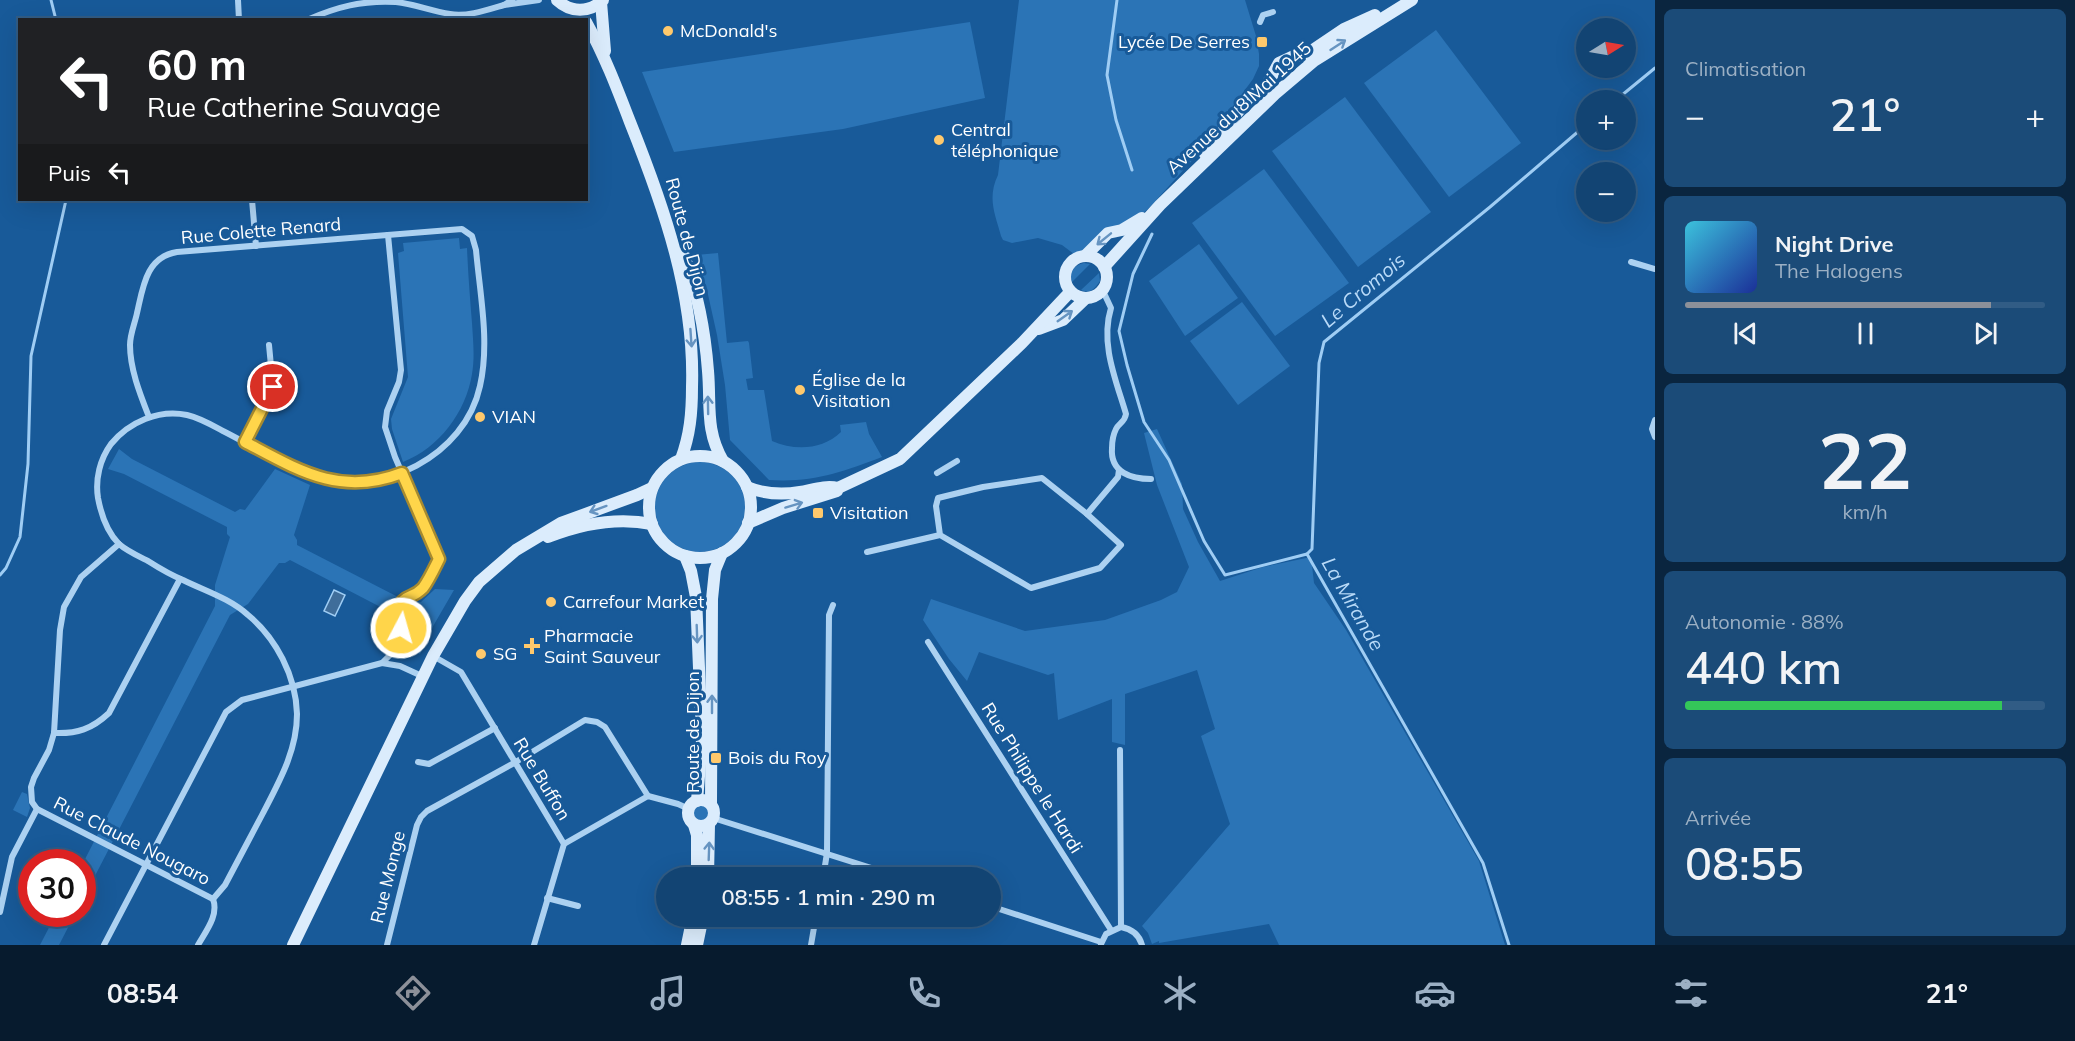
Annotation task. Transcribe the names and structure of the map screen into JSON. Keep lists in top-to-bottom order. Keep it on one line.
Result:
{"streets":{"main road":["Avenue du 8 Mai 1945","Route de Dijon"],"street":["Rue Colette Renard","Rue Philippe le Hardi","Rue Buffon","Rue Claude Nougaro","Rue Monge"]},"crossings":[["Rue Buffon","Rue Monge"]],"water":["Le Cromois","La Mirande"],"places":{"other":["McDonald's","Central téléphonique","Église de la Visitation","VIAN","Carrefour Market","SG"],"transit":["Lycée De Serres","Visitation","Bois du Roy"],"health":["Pharmacie Saint Sauveur"]},"north":"right","page":{"tile":["Climatisation",["22","km/h"],["Autonomie · 88%","440 km"],["Arrivée","08:55"]],"map_buttons":["+","−"],"turn":["60 m","Rue Catherine Sauvage"],"heat":["−","21°","+"],"then":"Puis","song":["Night Drive","The Halogens"],"limit":"30","trip":"08:55 · 1 min · 290 m","tabs":["08:54","21°"]}}
